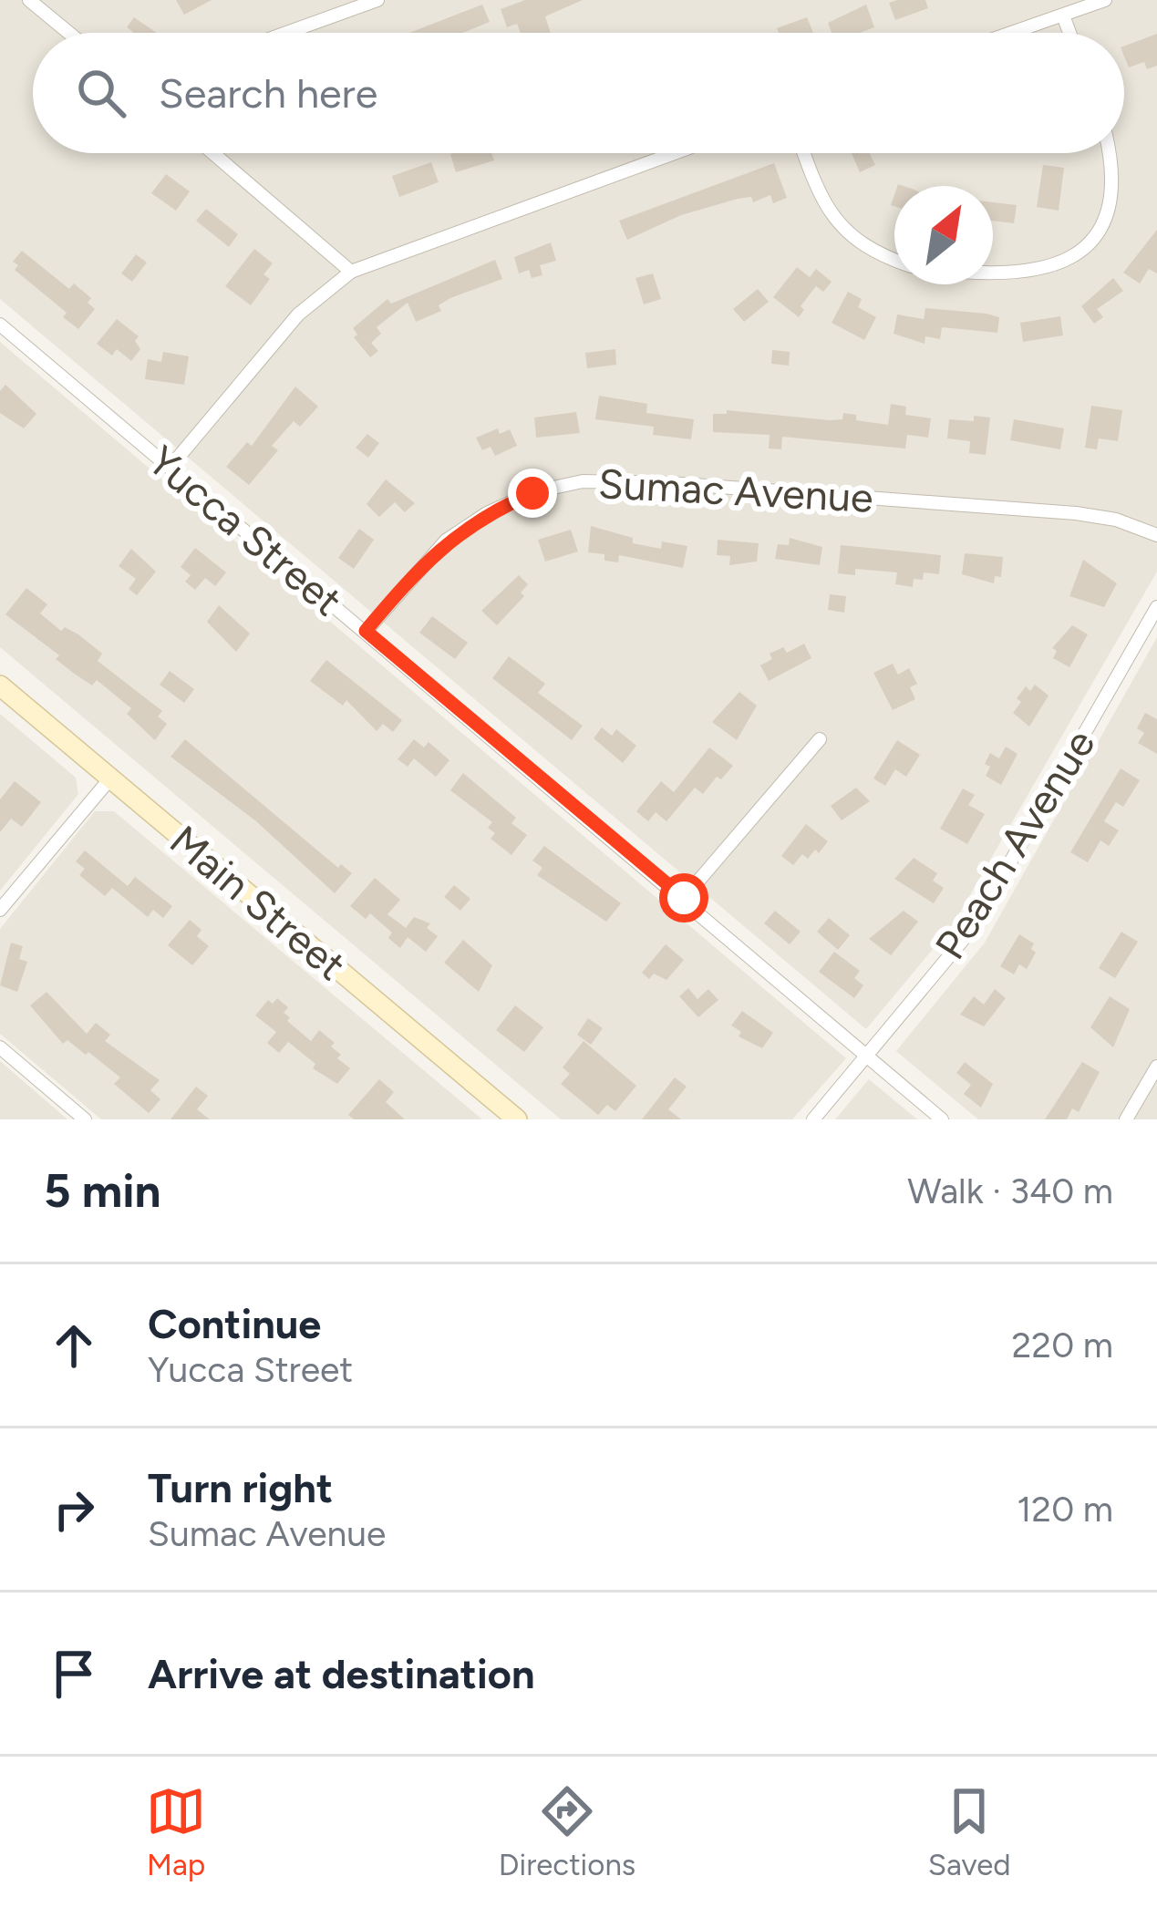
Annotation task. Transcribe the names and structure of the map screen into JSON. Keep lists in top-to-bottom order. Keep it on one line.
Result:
{"streets":{"main road":["Main Street"],"street":["Sumac Avenue","Yucca Street","Peach Avenue"]},"crossings":[["Sumac Avenue","Yucca Street"],["Yucca Street","Peach Avenue"]],"north":"top right","page":{"search":"Search here","heading":["5 min","Walk · 340 m"],"list":[["Continue","Yucca Street","220 m"],["Turn right","Sumac Avenue","120 m"],"Arrive at destination"],"nav":["Map","Directions","Saved"]}}
